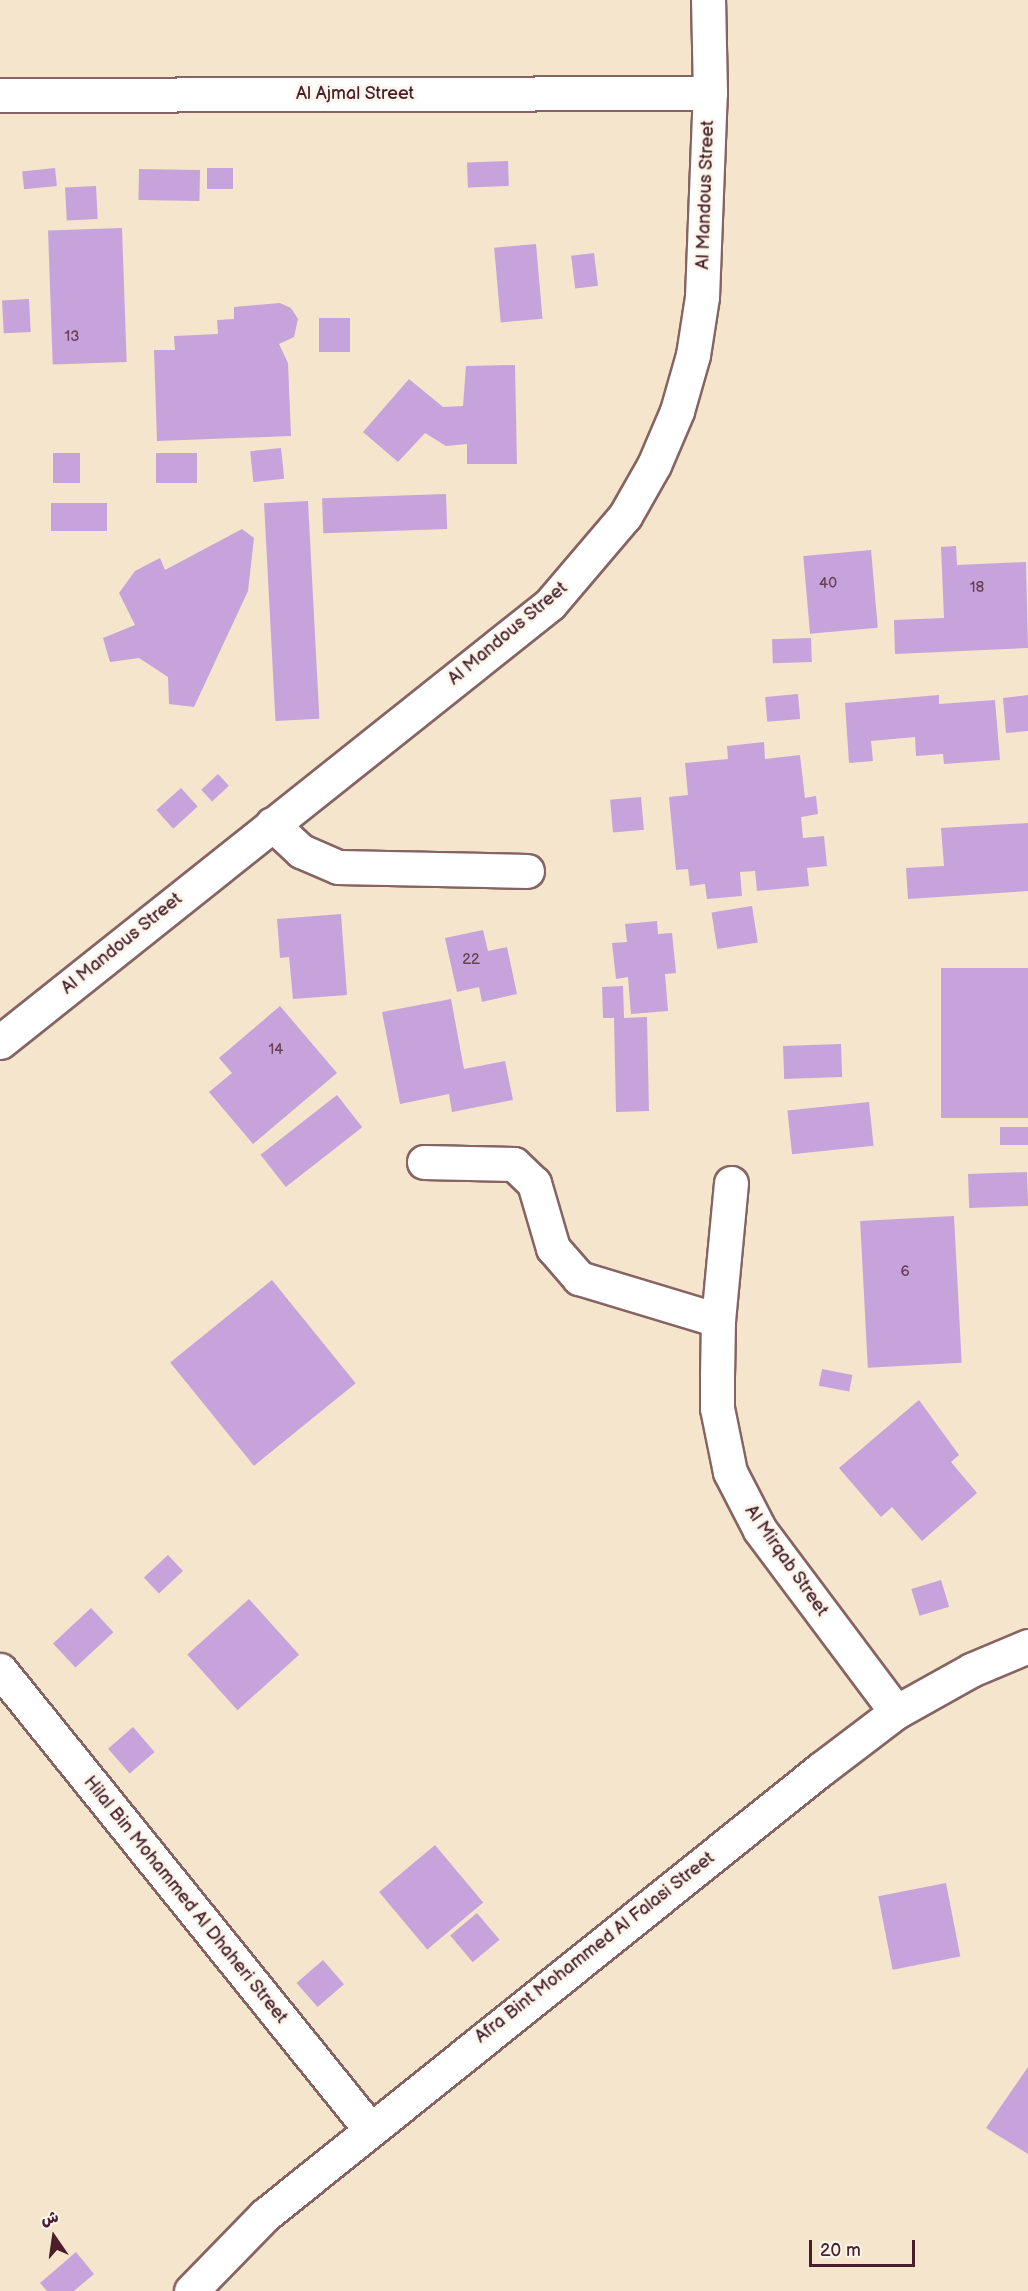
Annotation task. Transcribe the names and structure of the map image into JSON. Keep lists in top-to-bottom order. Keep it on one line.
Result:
{"streets":{"street":["Al Ajmal Street","Al Mandous Street","Al Mirqab Street","Hilal Bin Mohammed Al Dhaheri Street","Afra Bint Mohammed Al Falasi Street"]},"crossings":[["Al Ajmal Street","Al Mandous Street"],["Al Mirqab Street","Afra Bint Mohammed Al Falasi Street"],["Hilal Bin Mohammed Al Dhaheri Street","Afra Bint Mohammed Al Falasi Street"]],"house_numbers":["13","40","18","22","14","6"],"scale_bar":"20 m","north":"top"}
